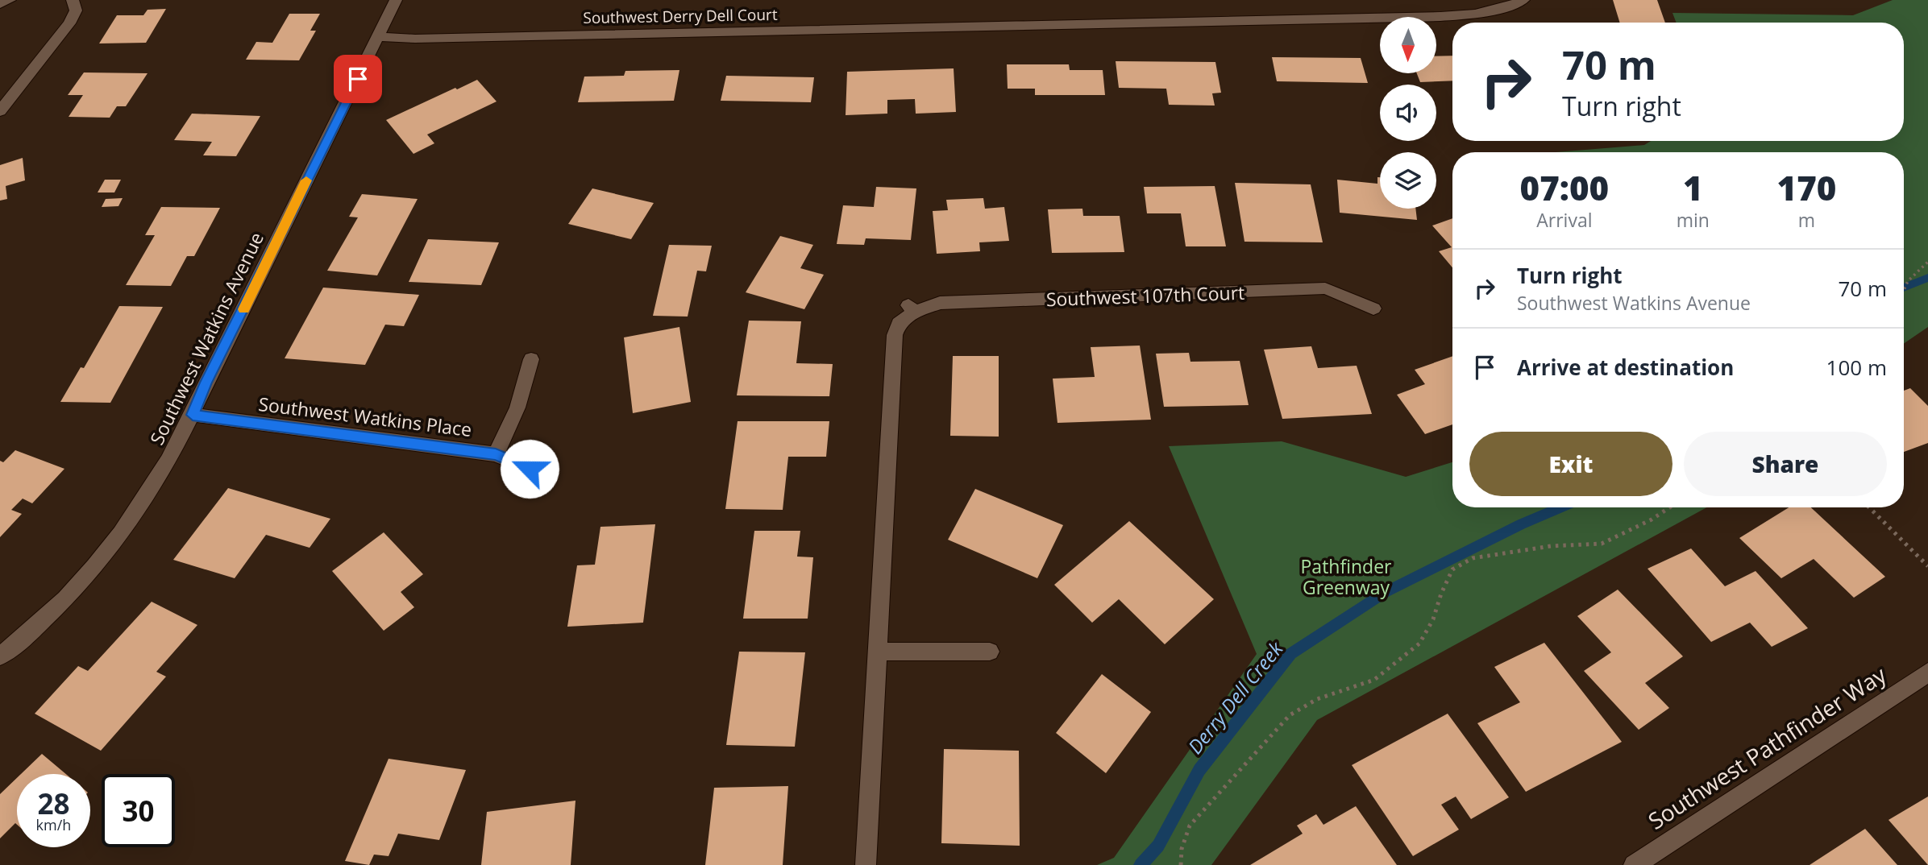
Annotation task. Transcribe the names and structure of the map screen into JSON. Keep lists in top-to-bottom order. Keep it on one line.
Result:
{"streets":{"street":["Southwest Derry Dell Court","Southwest 107th Court","Southwest Watkins Avenue","Southwest Watkins Place","Southwest Pathfinder Way"]},"crossings":[["Southwest Derry Dell Court","Southwest Watkins Avenue"],["Southwest Watkins Avenue","Southwest Watkins Place"]],"water":["Derry Dell Creek"],"parks":["Pathfinder Greenway"],"north":"bottom","page":{"turn":["70 m","Turn right"],"eta":["07:00","Arrival","1","min","170","m"],"list":[{"name":"Turn right","note":"Southwest Watkins Avenue","value":"70 m"},{"name":"Arrive at destination","value":"100 m"}],"buttons":["Exit","Share"],"speed":"28 km/h","limit":"30"}}
